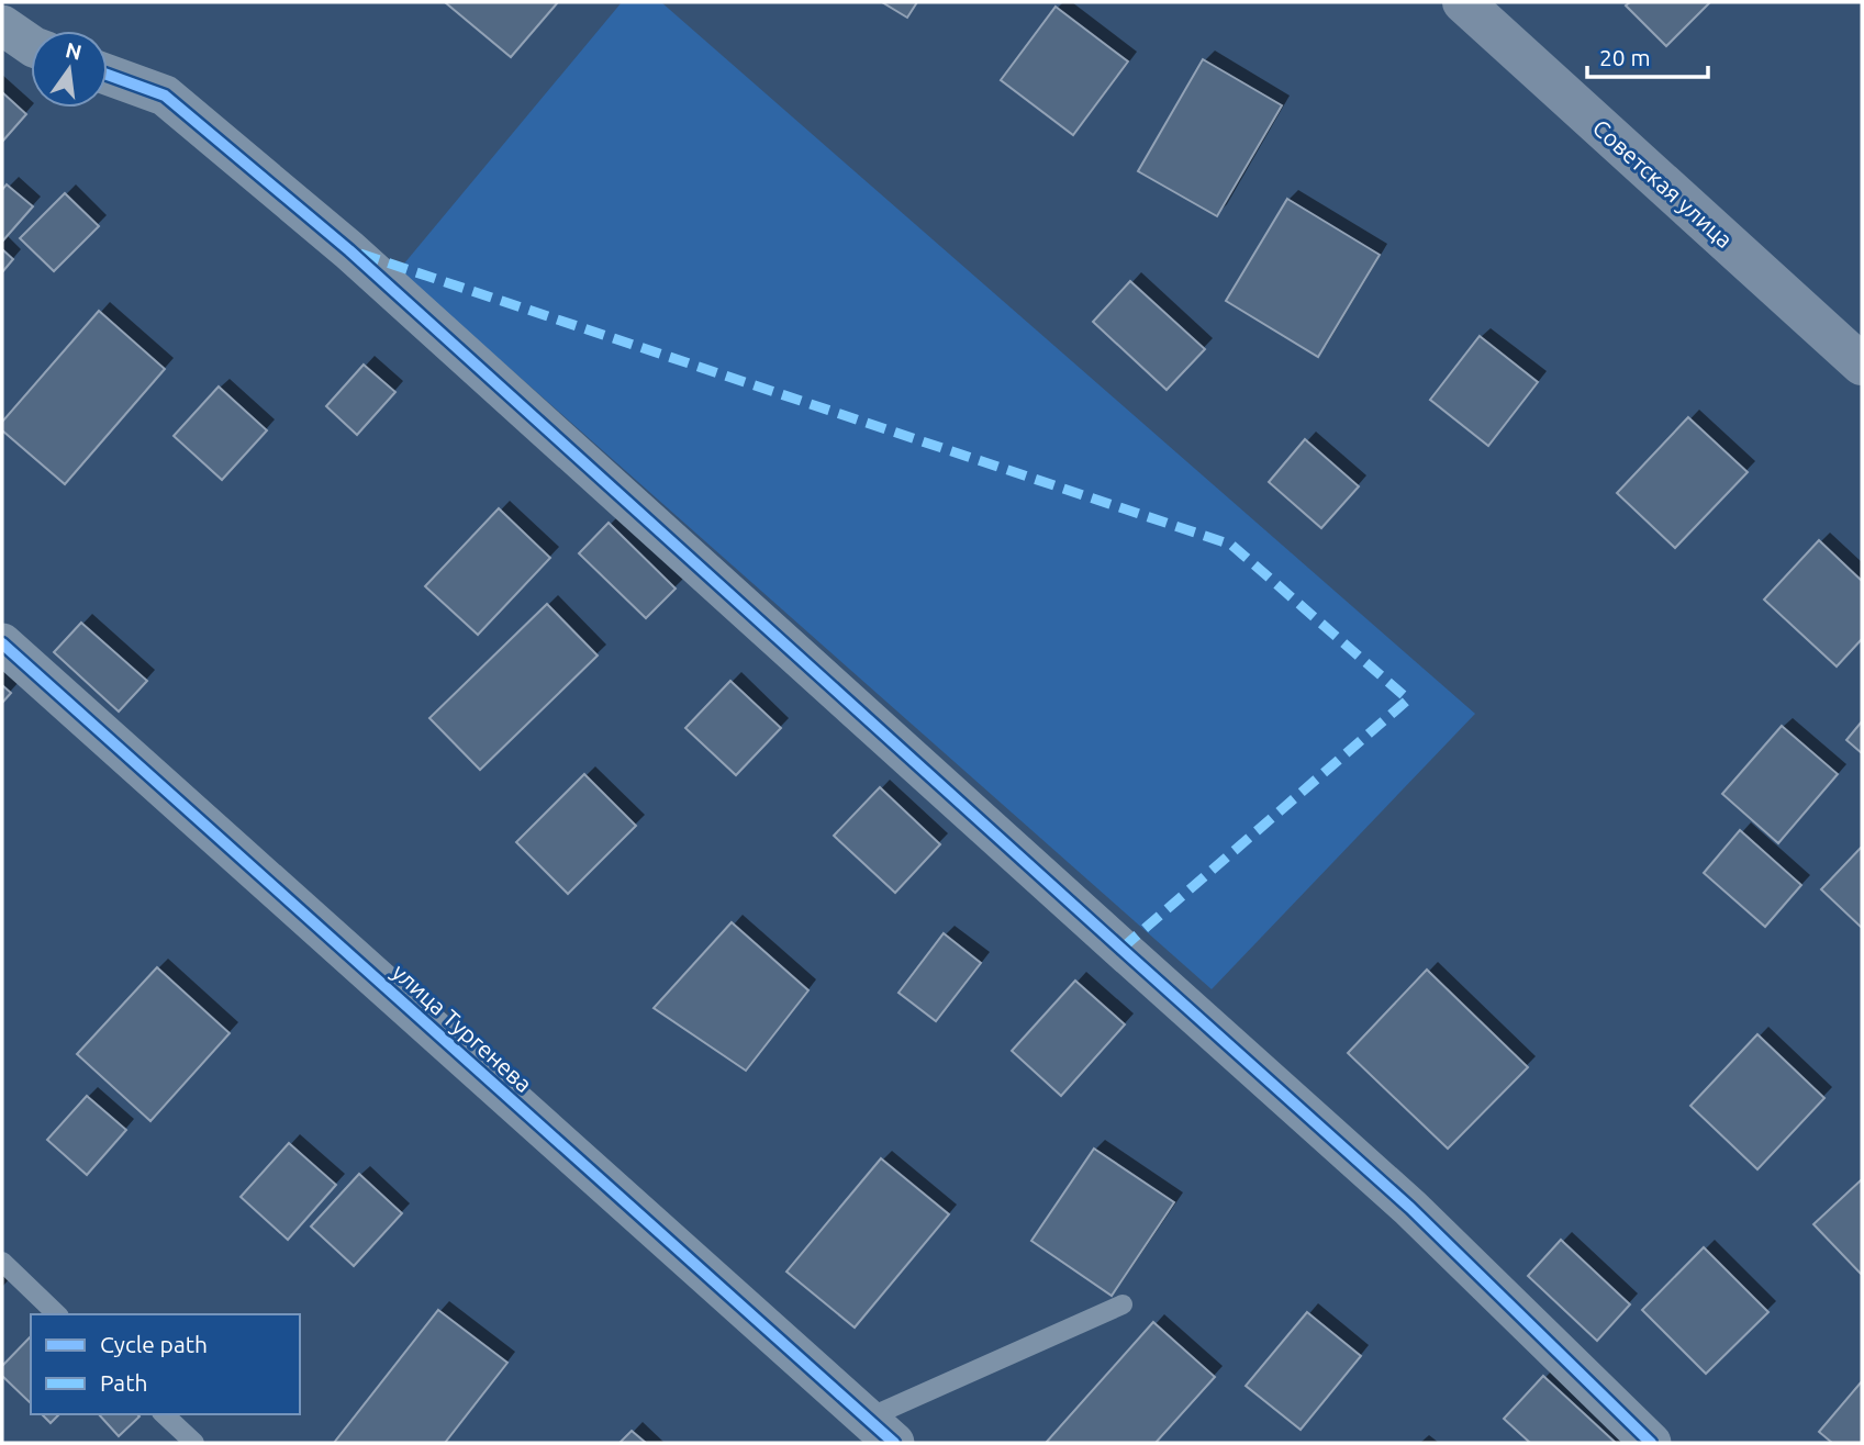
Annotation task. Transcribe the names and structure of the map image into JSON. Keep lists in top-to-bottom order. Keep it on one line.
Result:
{"streets":{"street":["Советская улица","улица Тургенева"]},"legend":["Cycle path","Path"],"scale_bar":"20 m","north":"top"}
